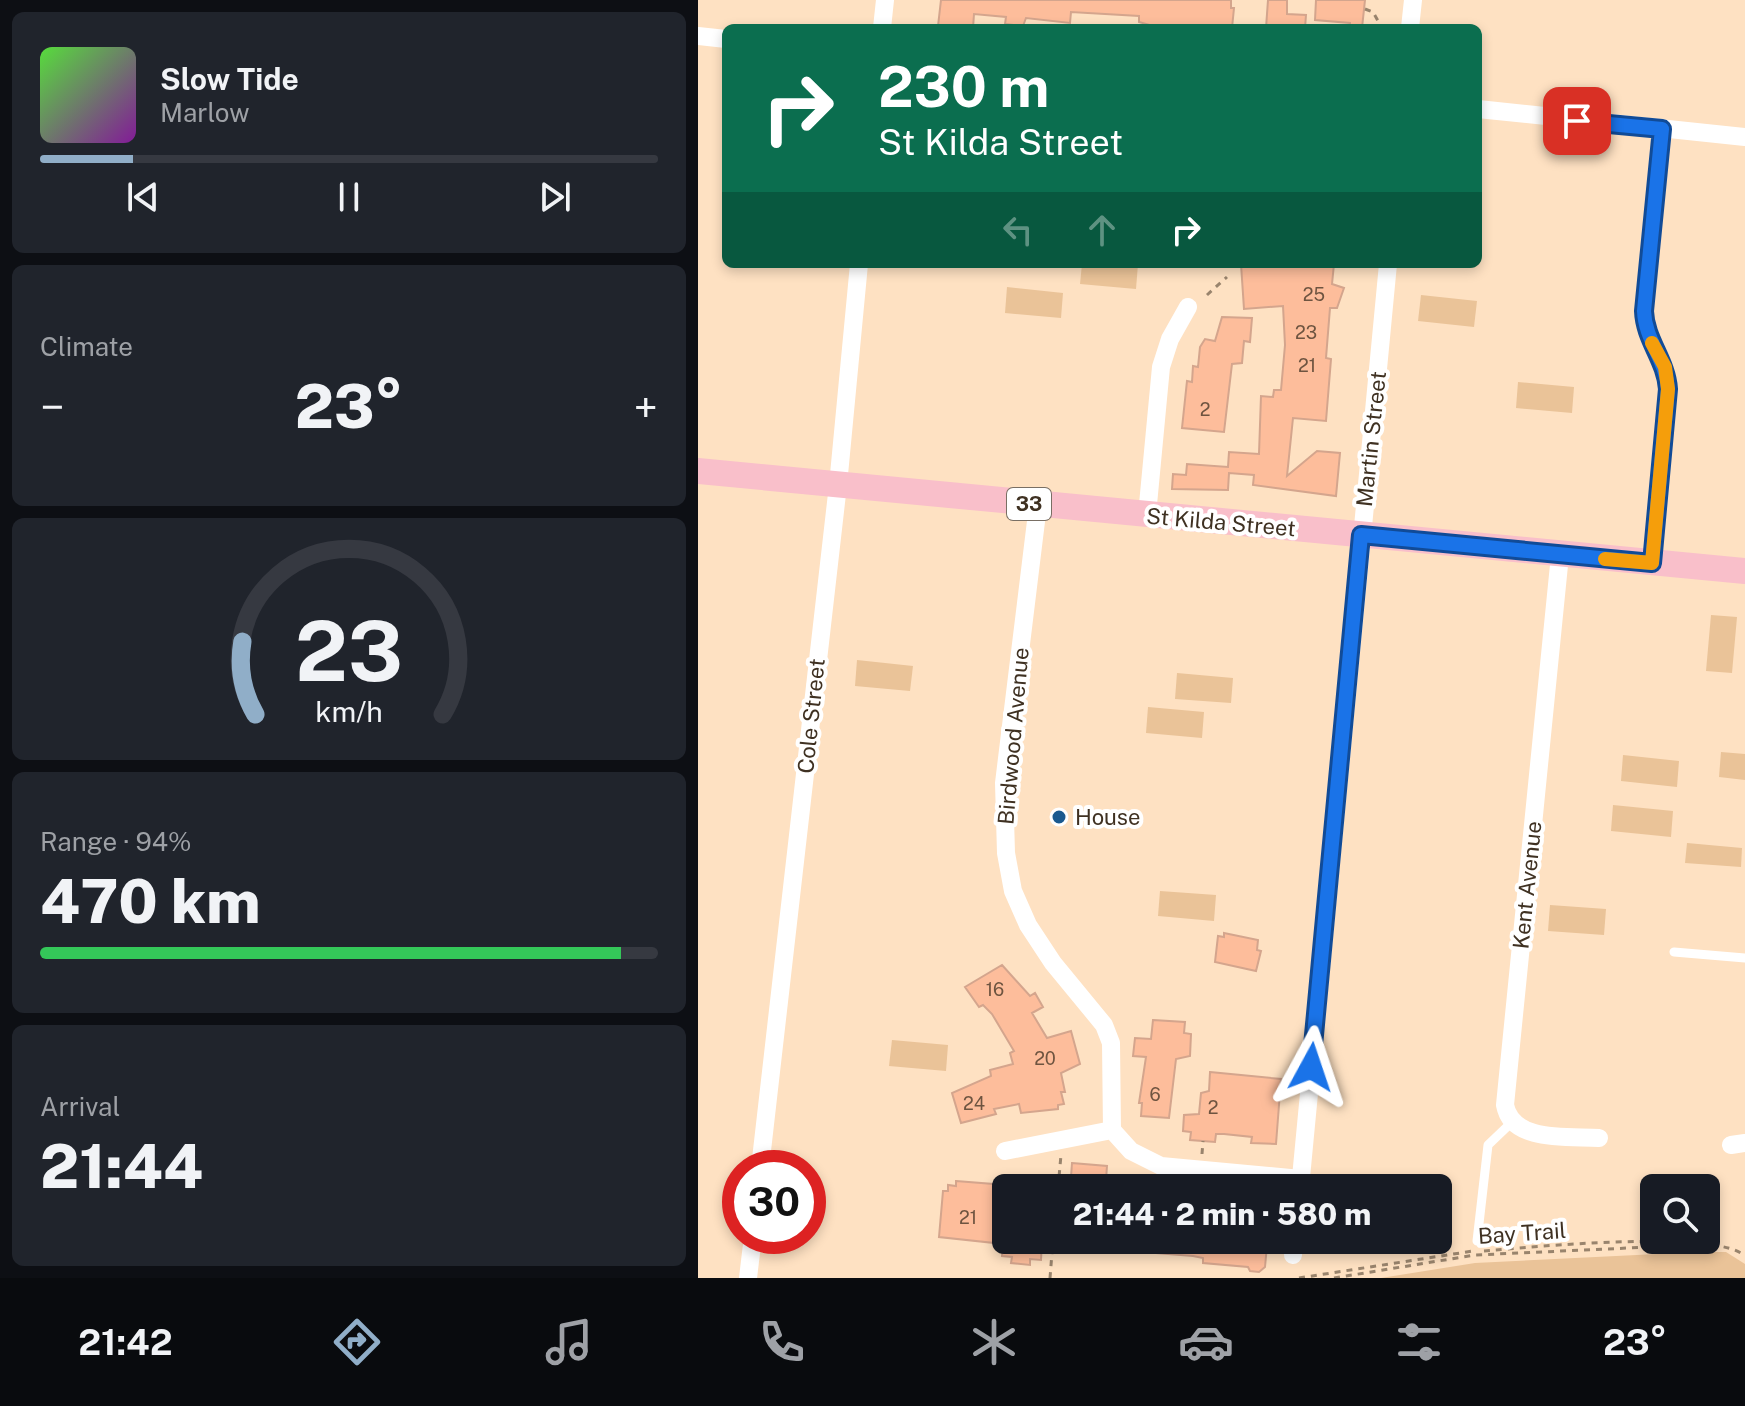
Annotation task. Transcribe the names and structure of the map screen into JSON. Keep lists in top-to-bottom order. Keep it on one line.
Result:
{"streets":{"main road":["33","St Kilda Street"],"street":["Martin Street","Cole Street","Birdwood Avenue","Kent Avenue"],"path":["Bay Trail"]},"crossings":[["Martin Street","St Kilda Street"],["St Kilda Street","Cole Street"],["St Kilda Street","Birdwood Avenue"],["St Kilda Street","Kent Avenue"]],"places":["House"],"house_numbers":["25","23","21","2","16","20","6","24","2","21"],"page":{"turn":["230 m","St Kilda Street"],"song":["Slow Tide","Marlow"],"tile":["Climate",["Range · 94%","470 km"],["Arrival","21:44"]],"heat":["−","23°","+"],"limit":"30","trip":"21:44 · 2 min · 580 m","tabs":["21:42","23°"],"gauge":["23","km/h"]}}
